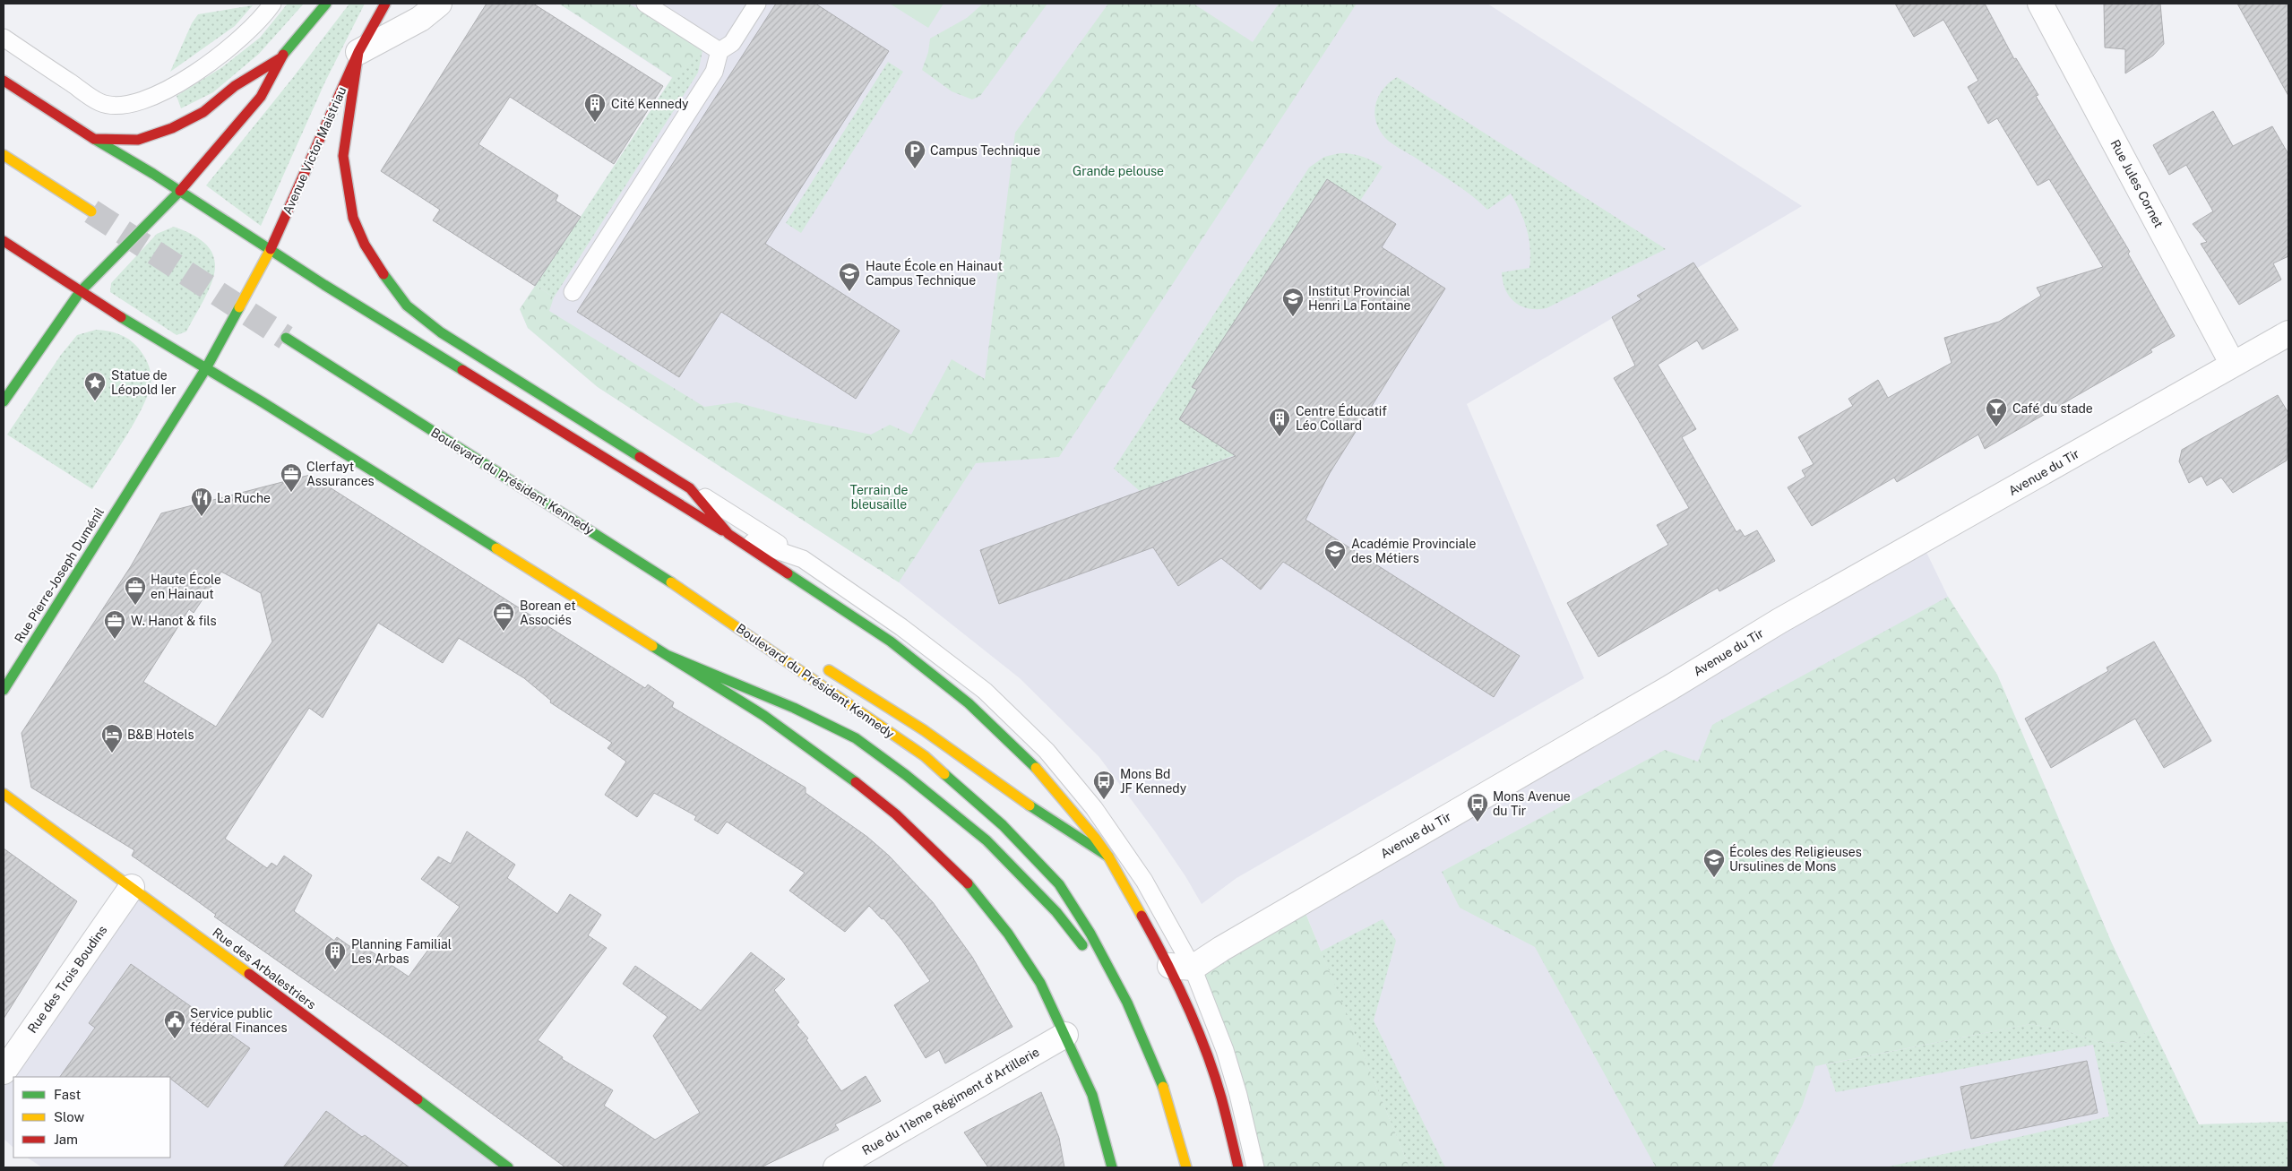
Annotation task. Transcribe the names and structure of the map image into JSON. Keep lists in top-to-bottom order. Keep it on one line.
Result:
{"streets":{"main road":["Avenue Victor Maistriau","Boulevard du Président Kennedy","Rue Pierre-Joseph Duménil","Rue des Arbalestriers"],"street":["Rue Jules Cornet","Avenue du Tir","Rue des Trois Boudins","Rue du 11ème Régiment d'Artillerie"]},"crossings":[["Avenue Victor Maistriau","Rue Pierre-Joseph Duménil"],["Rue Jules Cornet","Avenue du Tir"],["Rue des Arbalestriers","Rue des Trois Boudins"]],"parks":["Grande pelouse","Terrain de bleusaille"],"places":{"building":["Cité Kennedy","Centre Éducatif Léo Collard","Planning Familial Les Arbas"],"parking":["Campus Technique"],"school or university":["Haute École en Hainaut Campus Technique","Institut Provincial Henri La Fontaine","Académie Provinciale des Métiers","Écoles des Religieuses Ursulines de Mons"],"place":["Statue de Léopold Ier"],"bar":["Café du stade"],"office":["Clerfayt Assurances","Haute École en Hainaut","Borean et Associés","W. Hanot & fils"],"restaurant":["La Ruche"],"hotel":["B&B Hotels"],"bus stop":["Mons Bd JF Kennedy","Mons Avenue du Tir"],"public building":["Service public fédéral Finances"]},"legend":["Fast","Slow","Jam"]}
